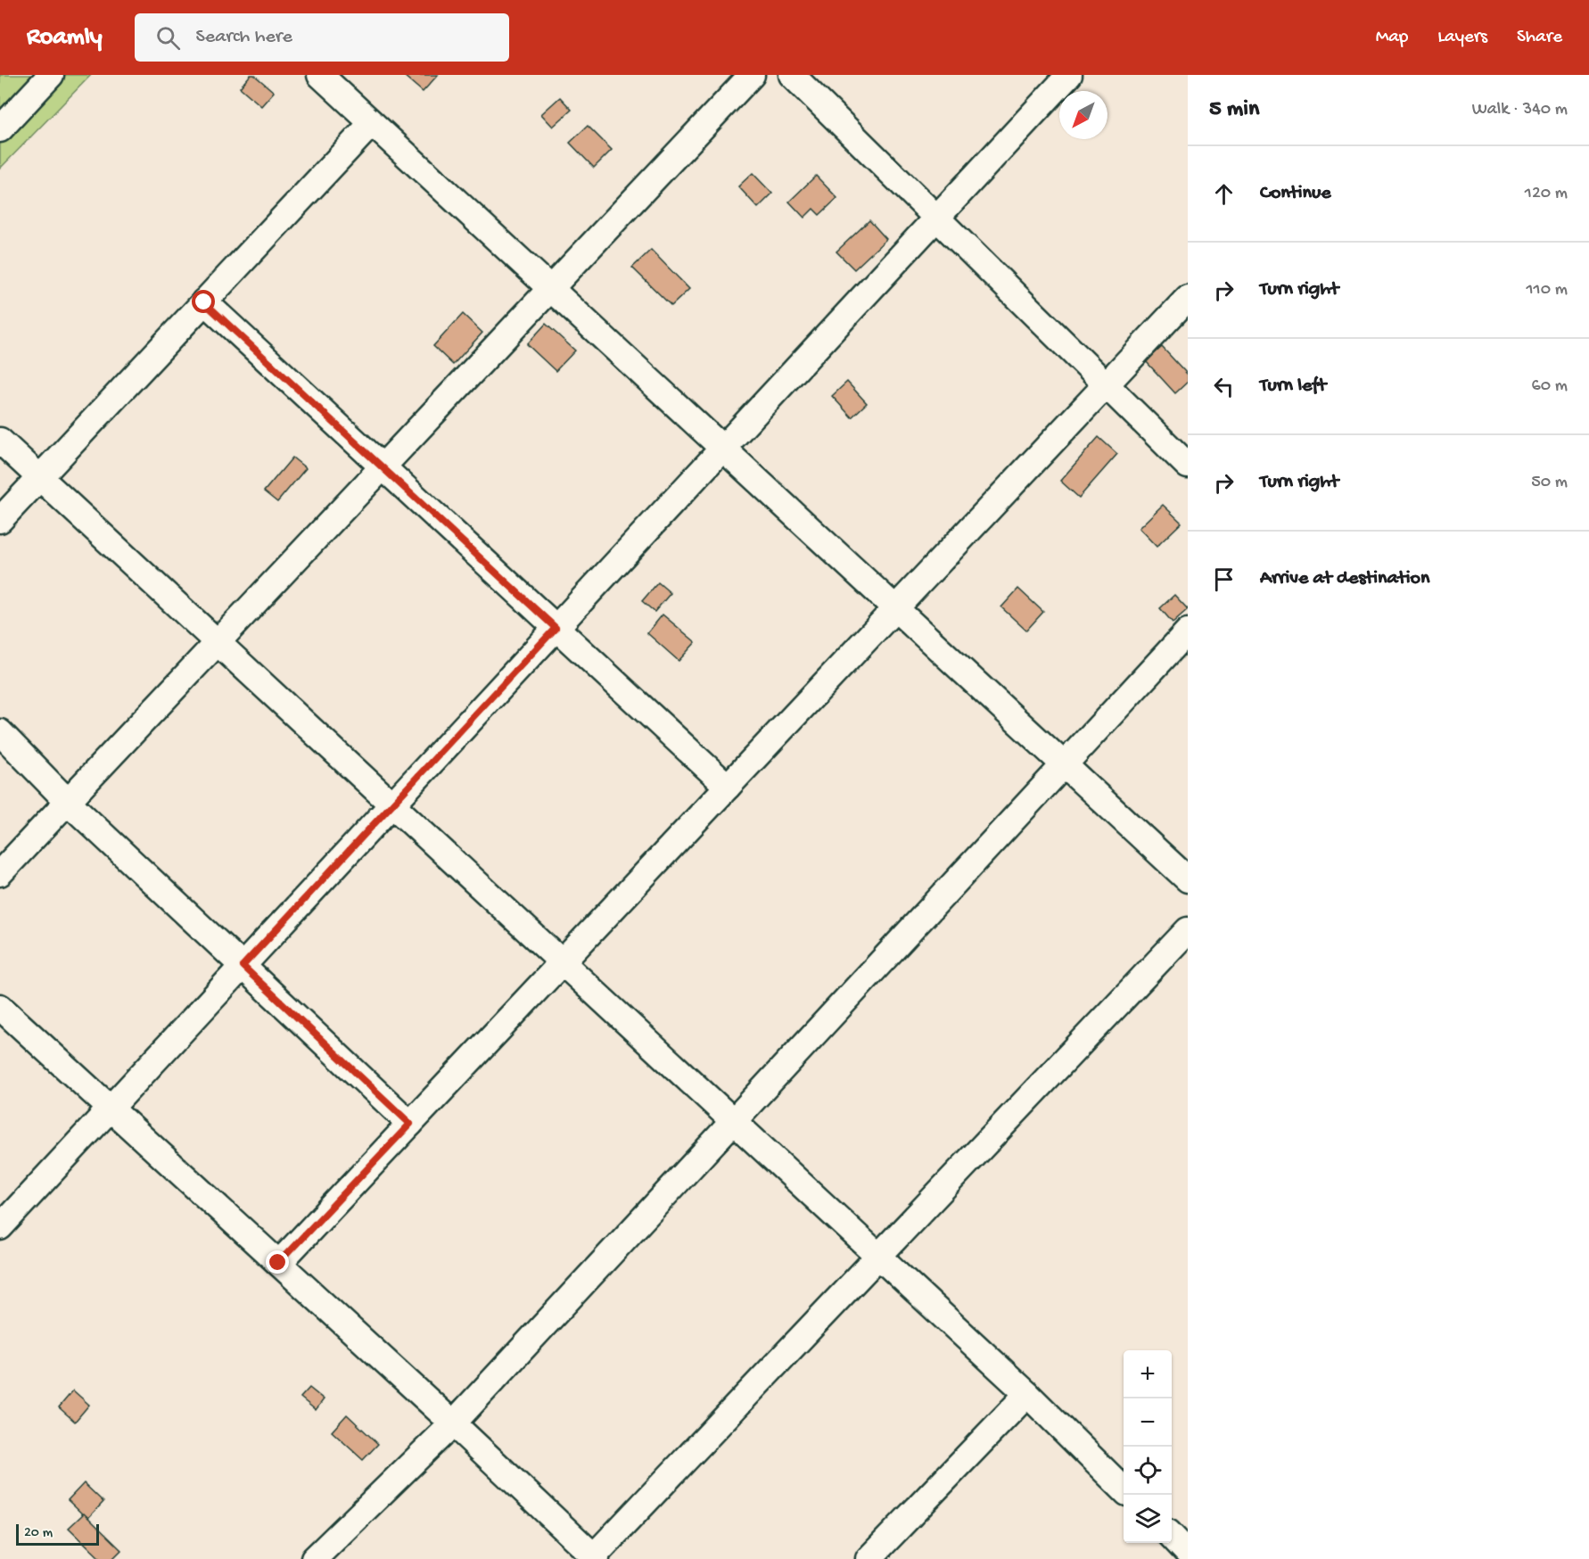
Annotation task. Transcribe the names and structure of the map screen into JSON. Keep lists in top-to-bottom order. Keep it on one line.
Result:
{"scale_bar":"20 m","north":"bottom left","page":{"header":"Roamly","search":"Search here","nav":["Map","Layers","Share"],"heading":["5 min","Walk · 340 m"],"list":[["Continue","120 m"],["Turn right","110 m"],["Turn left","60 m"],["Turn right","50 m"],"Arrive at destination"],"map_buttons":["+","−"],"scale":"20 m"}}
